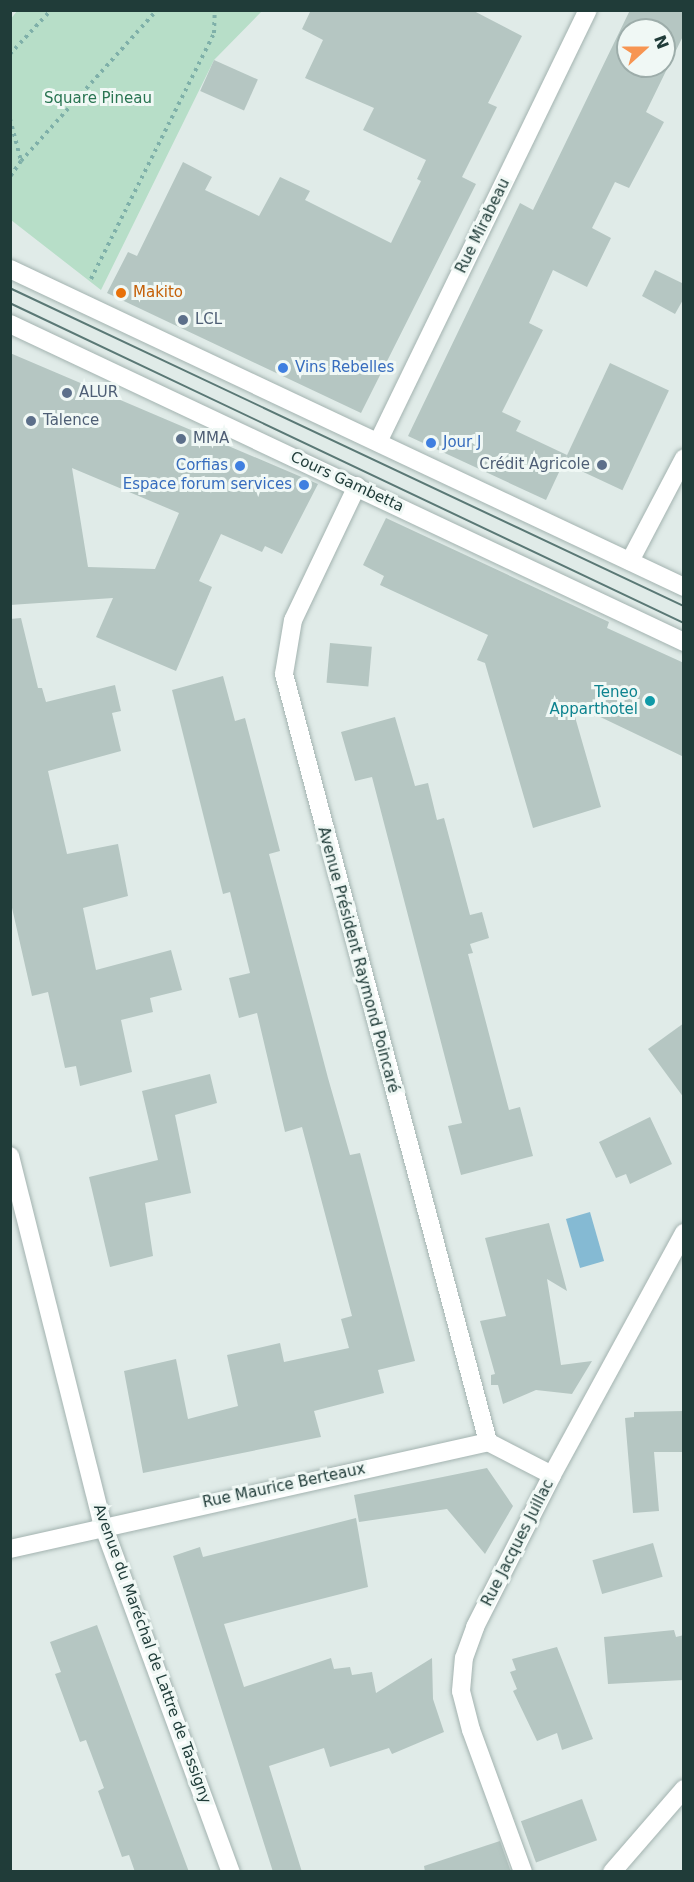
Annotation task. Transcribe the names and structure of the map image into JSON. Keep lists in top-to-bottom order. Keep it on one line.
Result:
{"streets":{"street":["Rue Mirabeau","Cours Gambetta","Avenue Président Raymond Poincaré","Rue Maurice Berteaux","Rue Jacques Juillac","Avenue du Maréchal de Lattre de Tassigny"]},"crossings":[["Cours Gambetta","Avenue Président Raymond Poincaré"],["Avenue Président Raymond Poincaré","Rue Maurice Berteaux"],["Rue Maurice Berteaux","Avenue du Maréchal de Lattre de Tassigny"]],"parks":["Square Pineau"],"places":["Makito","LCL","Vins Rebelles","ALUR","Talence","MMA","Jour J","Crédit Agricole","Corfias","Espace forum services","Teneo Apparthotel"],"north":"right"}
